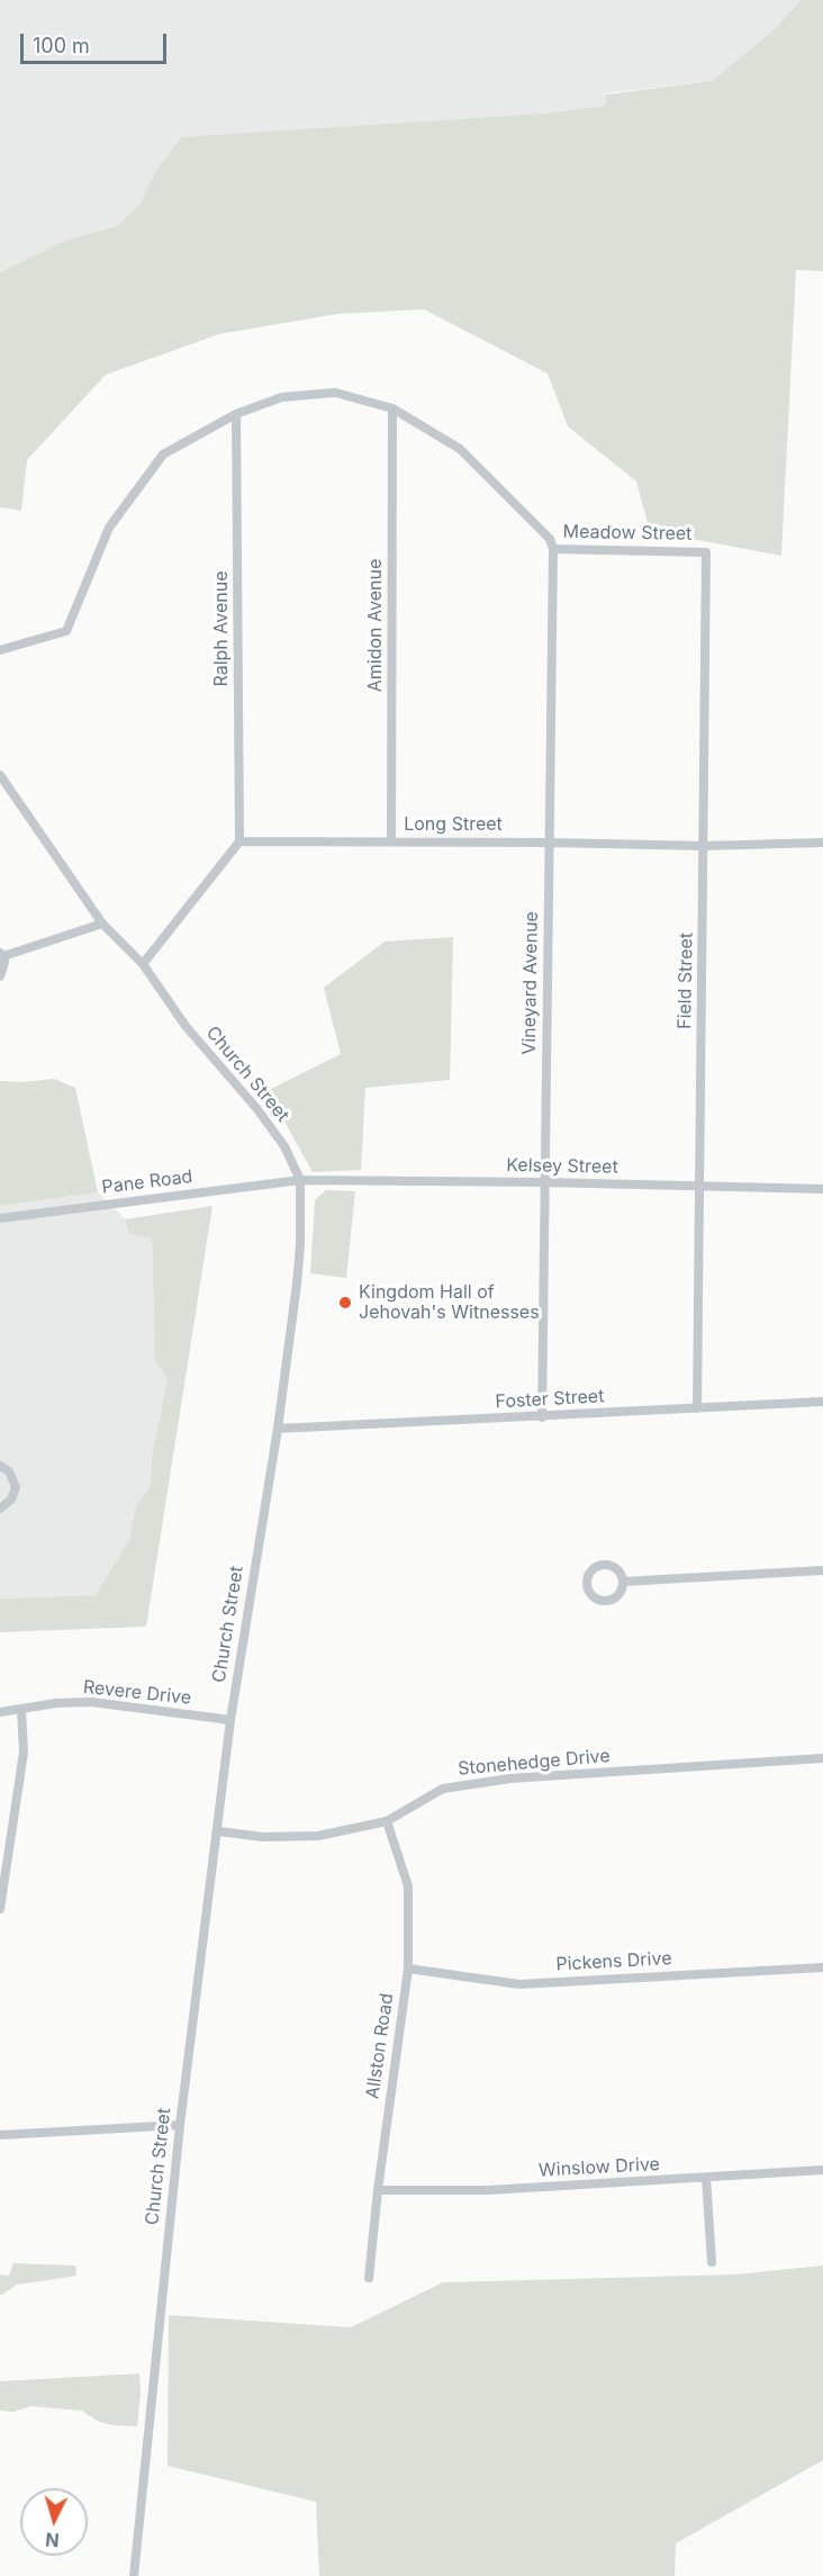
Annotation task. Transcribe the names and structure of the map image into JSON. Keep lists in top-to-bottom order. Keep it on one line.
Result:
{"streets":{"street":["Meadow Street","Amidon Avenue","Ralph Avenue","Long Street","Field Street","Vineyard Avenue","Church Street","Kelsey Street","Pane Road","Foster Street","Revere Drive","Stonehedge Drive","Pickens Drive","Allston Road","Winslow Drive"]},"crossings":[["Meadow Street","Amidon Avenue"],["Meadow Street","Ralph Avenue"],["Meadow Street","Field Street"],["Meadow Street","Vineyard Avenue"],["Amidon Avenue","Long Street"],["Ralph Avenue","Long Street"],["Long Street","Field Street"],["Long Street","Vineyard Avenue"],["Field Street","Kelsey Street"],["Field Street","Foster Street"],["Vineyard Avenue","Kelsey Street"],["Vineyard Avenue","Foster Street"],["Church Street","Kelsey Street"],["Church Street","Pane Road"],["Church Street","Foster Street"],["Church Street","Revere Drive"],["Church Street","Stonehedge Drive"],["Kelsey Street","Pane Road"],["Stonehedge Drive","Allston Road"],["Pickens Drive","Allston Road"],["Allston Road","Winslow Drive"]],"places":["Kingdom Hall of Jehovah's Witnesses"],"scale_bar":"100 m","north":"bottom"}
